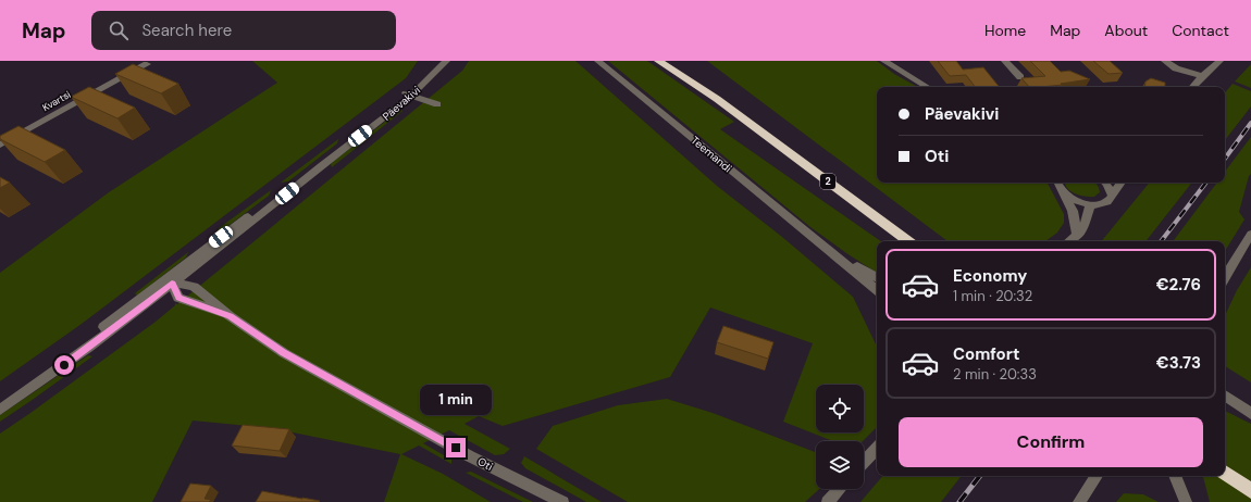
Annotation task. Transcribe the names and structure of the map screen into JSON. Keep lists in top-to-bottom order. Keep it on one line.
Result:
{"streets":{"highway":["2"],"street":["Kvartsi","Päevakivi","Teemandi","Oti"]},"crossings":[["Päevakivi","Oti"]],"page":{"header":"Map","search":"Search here","nav":["Home","Map","About","Contact"],"banner":["Päevakivi","Oti"],"list":[{"name":"Economy","note":"1 min · 20:32","value":"€2.76"},{"name":"Comfort","note":"2 min · 20:33","value":"€3.73"}],"bubble":"1 min","buttons":"Confirm"}}
